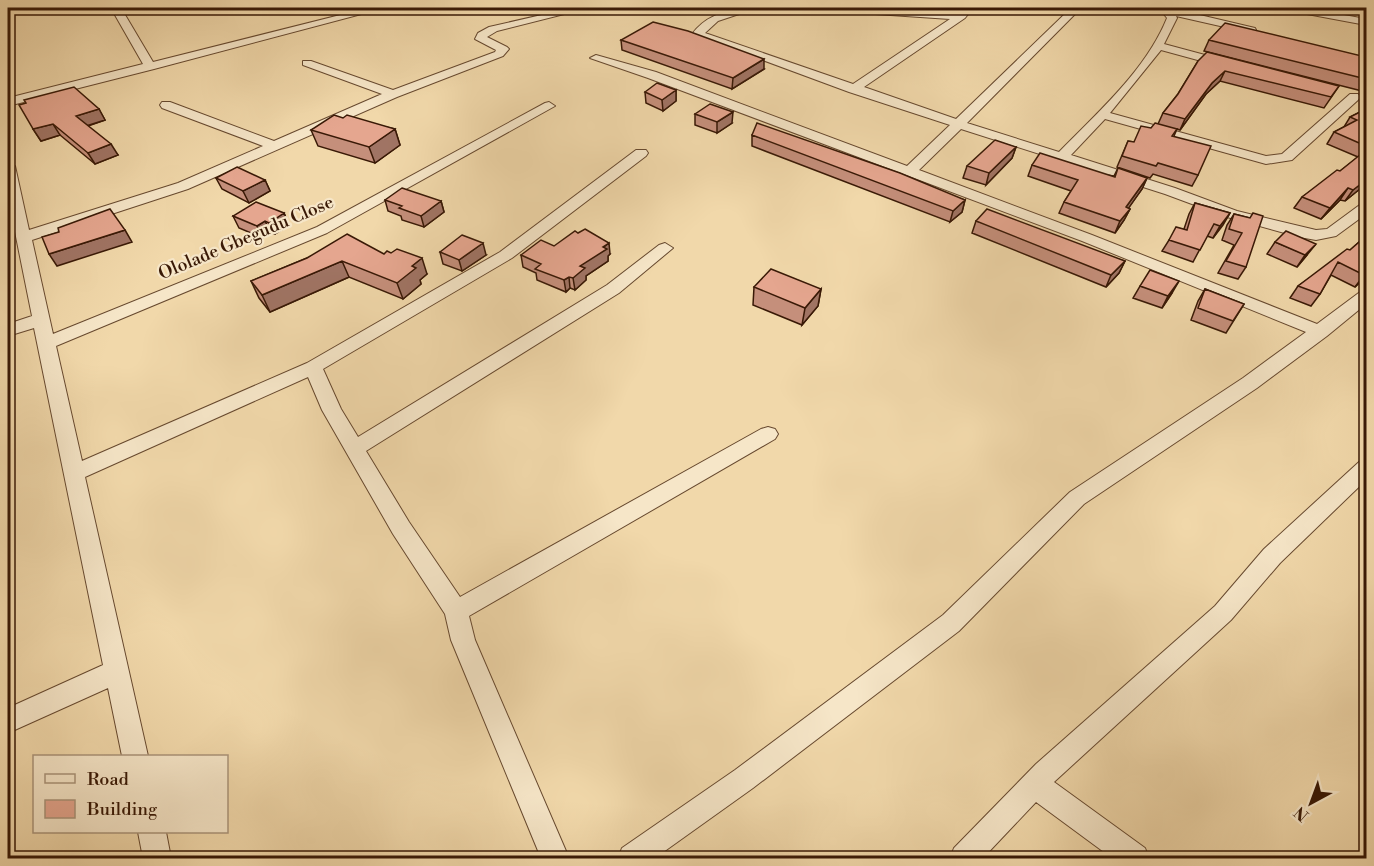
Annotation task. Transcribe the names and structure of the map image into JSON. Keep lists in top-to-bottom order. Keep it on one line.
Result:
{"streets":{"street":["Ololade Gbegudu Close"]},"legend":["Road","Building"],"north":"bottom left"}
